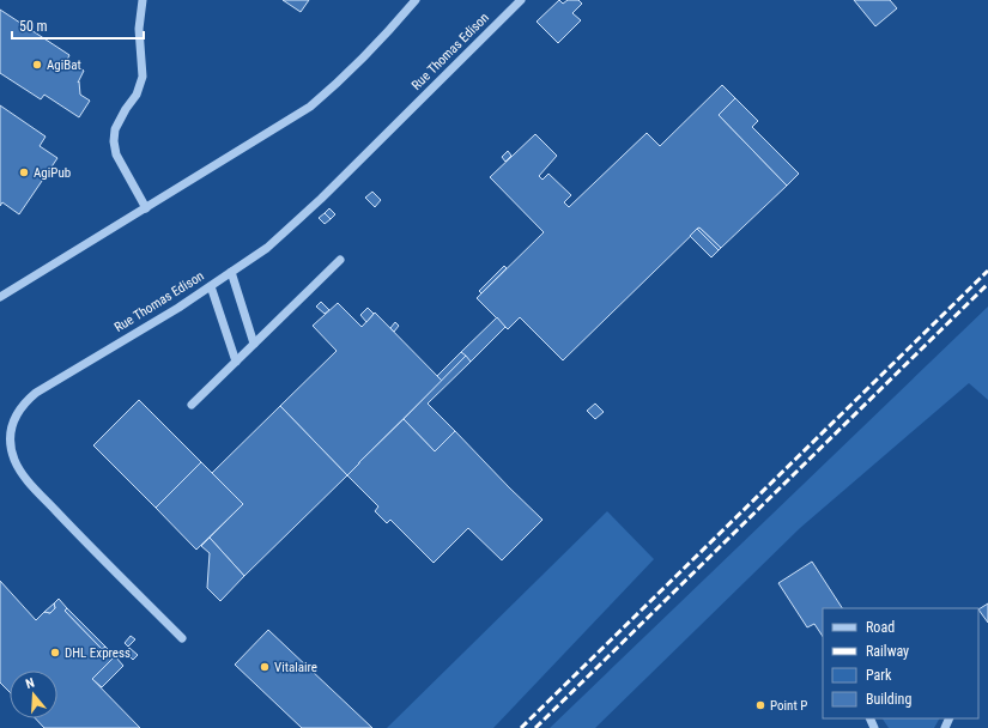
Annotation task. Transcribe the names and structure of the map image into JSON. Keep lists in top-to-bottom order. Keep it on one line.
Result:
{"streets":{"street":["Rue Thomas Edison"]},"places":["AgiBat","AgiPub","DHL Express","Vitalaire","Point P"],"legend":["Road","Railway","Park","Building"],"scale_bar":"50 m","north":"top"}
